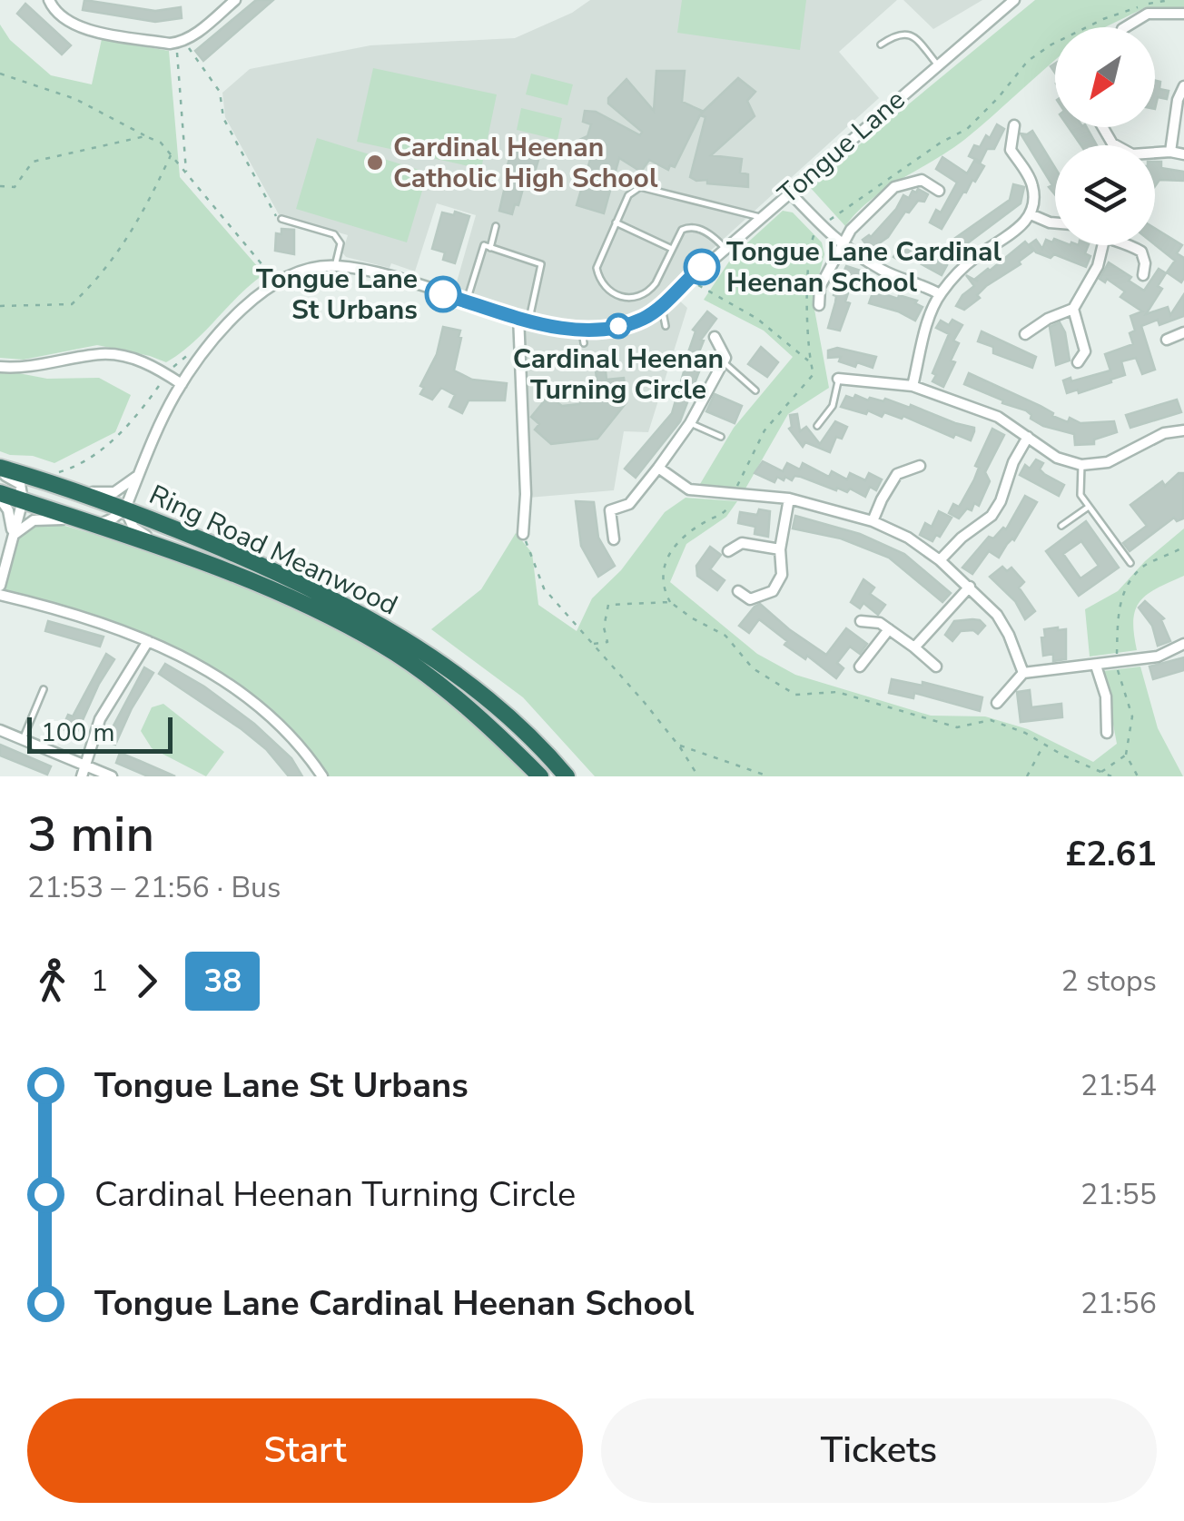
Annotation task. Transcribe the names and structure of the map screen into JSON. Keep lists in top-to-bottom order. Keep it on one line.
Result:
{"streets":{"highway":["Ring Road Meanwood"],"street":["Tongue Lane"]},"crossings":[["Tongue Lane","Ring Road Meanwood"]],"places":["Cardinal Heenan Catholic High School","Tongue Lane Cardinal Heenan School","Tongue Lane St Urbans","Cardinal Heenan Turning Circle"],"lines":["bus line 38"],"scale_bar":"100 m","north":"bottom left","page":{"scale":"100 m","heading":["3 min","21:53 – 21:56 · Bus","£2.61"],"legs":["1","38","2 stops"],"list":[{"name":"Tongue Lane St Urbans","value":"21:54"},{"name":"Cardinal Heenan Turning Circle","value":"21:55"},{"name":"Tongue Lane Cardinal Heenan School","value":"21:56"}],"buttons":["Start","Tickets"]}}
